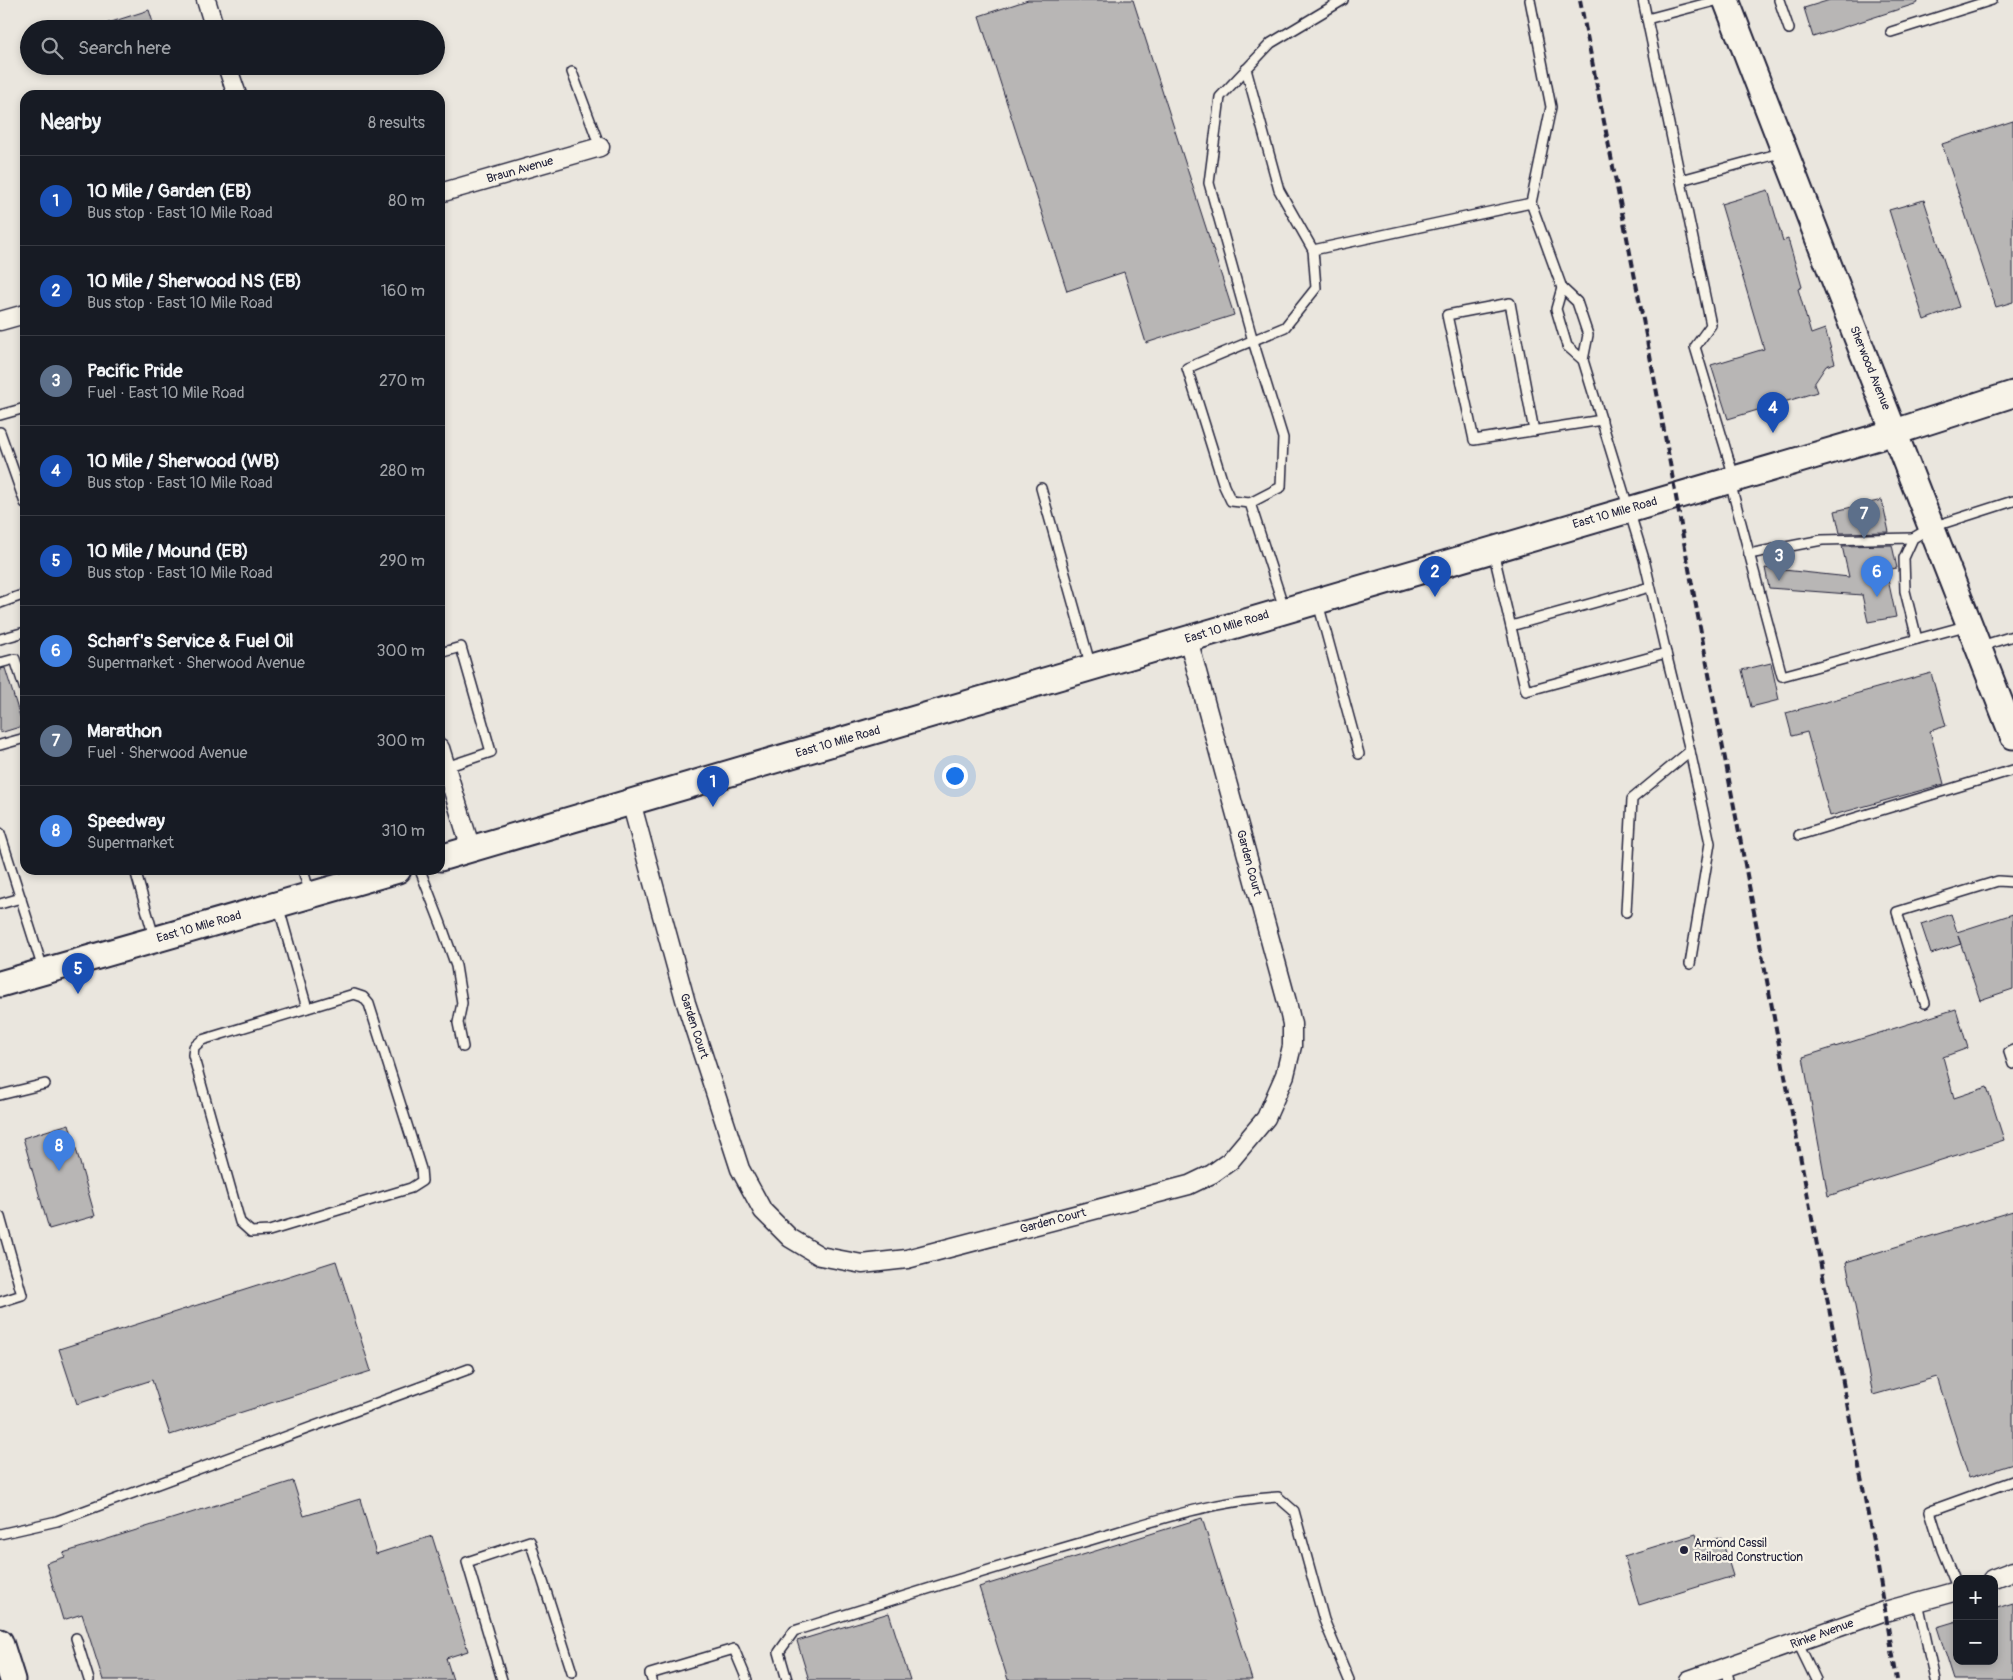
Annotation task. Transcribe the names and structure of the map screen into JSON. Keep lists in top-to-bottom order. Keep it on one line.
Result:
{"streets":{"main road":["Sherwood Avenue","East 10 Mile Road"],"street":["Braun Avenue","Garden Court","Rinke Avenue"]},"crossings":[["Sherwood Avenue","East 10 Mile Road"],["East 10 Mile Road","Garden Court"]],"places":["Armond Cassil Railroad Construction"],"page":{"search":"Search here","heading":["Nearby","8 results"],"list":[{"mark":"1","name":"10 Mile / Garden (EB)","note":"Bus stop · East 10 Mile Road","value":"80 m"},{"mark":"2","name":"10 Mile / Sherwood NS (EB)","note":"Bus stop · East 10 Mile Road","value":"160 m"},{"mark":"3","name":"Pacific Pride","note":"Fuel · East 10 Mile Road","value":"270 m"},{"mark":"4","name":"10 Mile / Sherwood (WB)","note":"Bus stop · East 10 Mile Road","value":"280 m"},{"mark":"5","name":"10 Mile / Mound (EB)","note":"Bus stop · East 10 Mile Road","value":"290 m"},{"mark":"6","name":"Scharf's Service & Fuel Oil","note":"Supermarket · Sherwood Avenue","value":"300 m"},{"mark":"7","name":"Marathon","note":"Fuel · Sherwood Avenue","value":"300 m"},{"mark":"8","name":"Speedway","note":"Supermarket","value":"310 m"}],"pins":["4","7","3","2","6","1","5","8"],"map_buttons":["+","−"]}}
